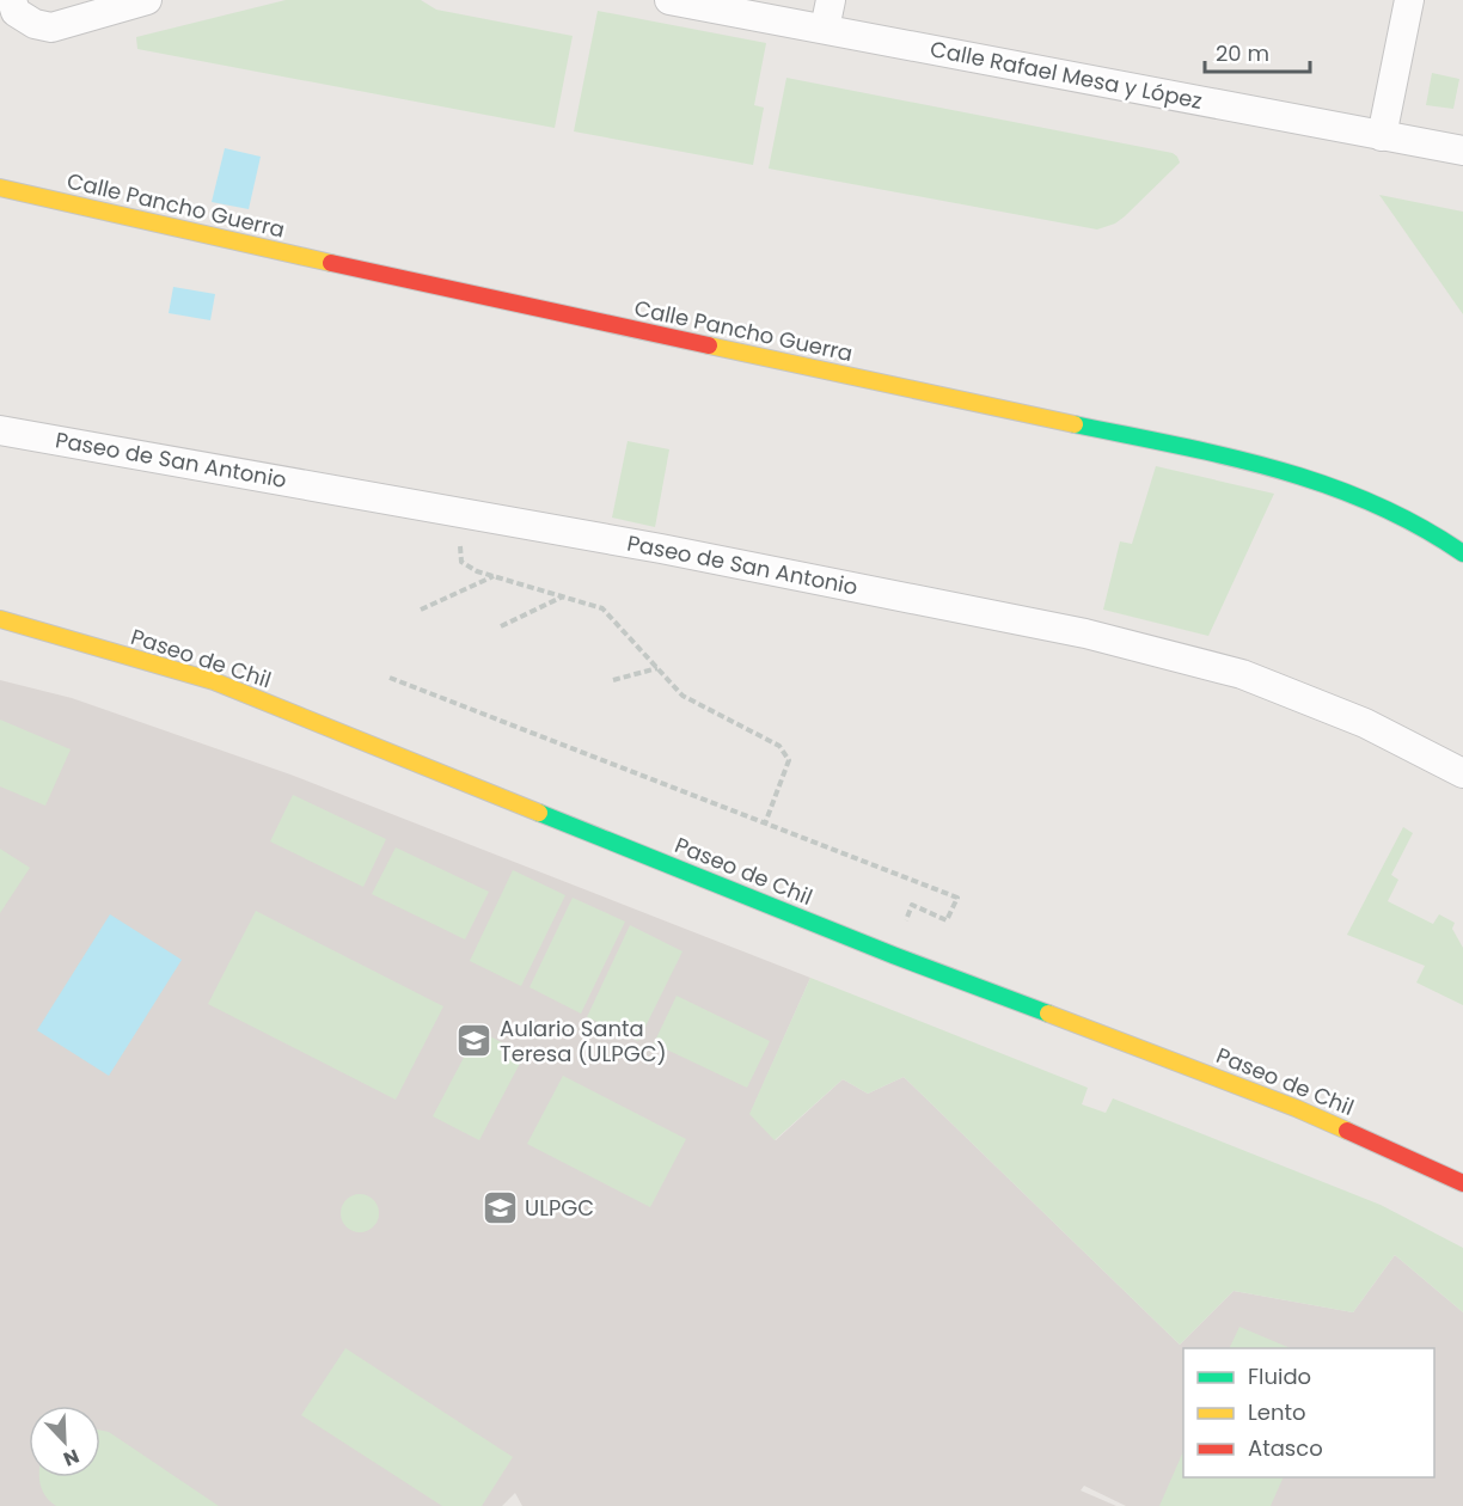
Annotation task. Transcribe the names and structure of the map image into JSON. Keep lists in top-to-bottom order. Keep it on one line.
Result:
{"streets":{"street":["Calle Rafael Mesa y López","Calle Pancho Guerra","Paseo de San Antonio","Paseo de Chil"]},"places":{"school or university":["Aulario Santa Teresa (ULPGC)","ULPGC"]},"legend":["Fluido","Lento","Atasco"],"scale_bar":"20 m","north":"bottom right"}
